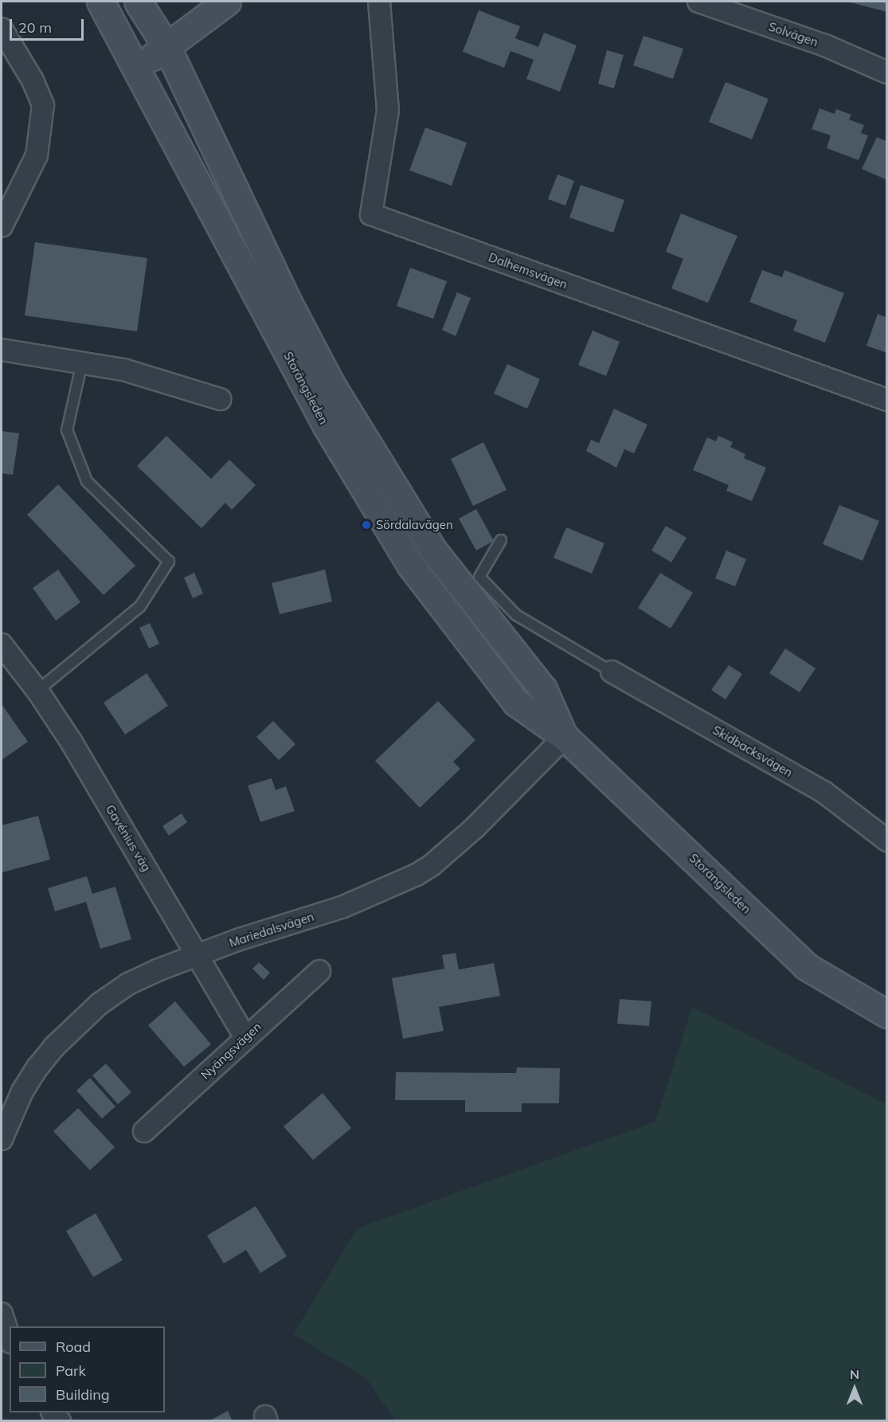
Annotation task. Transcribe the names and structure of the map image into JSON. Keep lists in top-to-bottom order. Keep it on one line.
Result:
{"streets":{"main road":["Storängsleden"],"street":["Solvägen","Dalhemsvägen","Skidbacksvägen","Gavénius väg","Mariedalsvägen","Nyängsvägen"]},"crossings":[["Storängsleden","Mariedalsvägen"],["Gavénius väg","Mariedalsvägen"],["Gavénius väg","Nyängsvägen"]],"places":["Sördalavägen"],"legend":["Road","Park","Building"],"scale_bar":"20 m","north":"top"}
